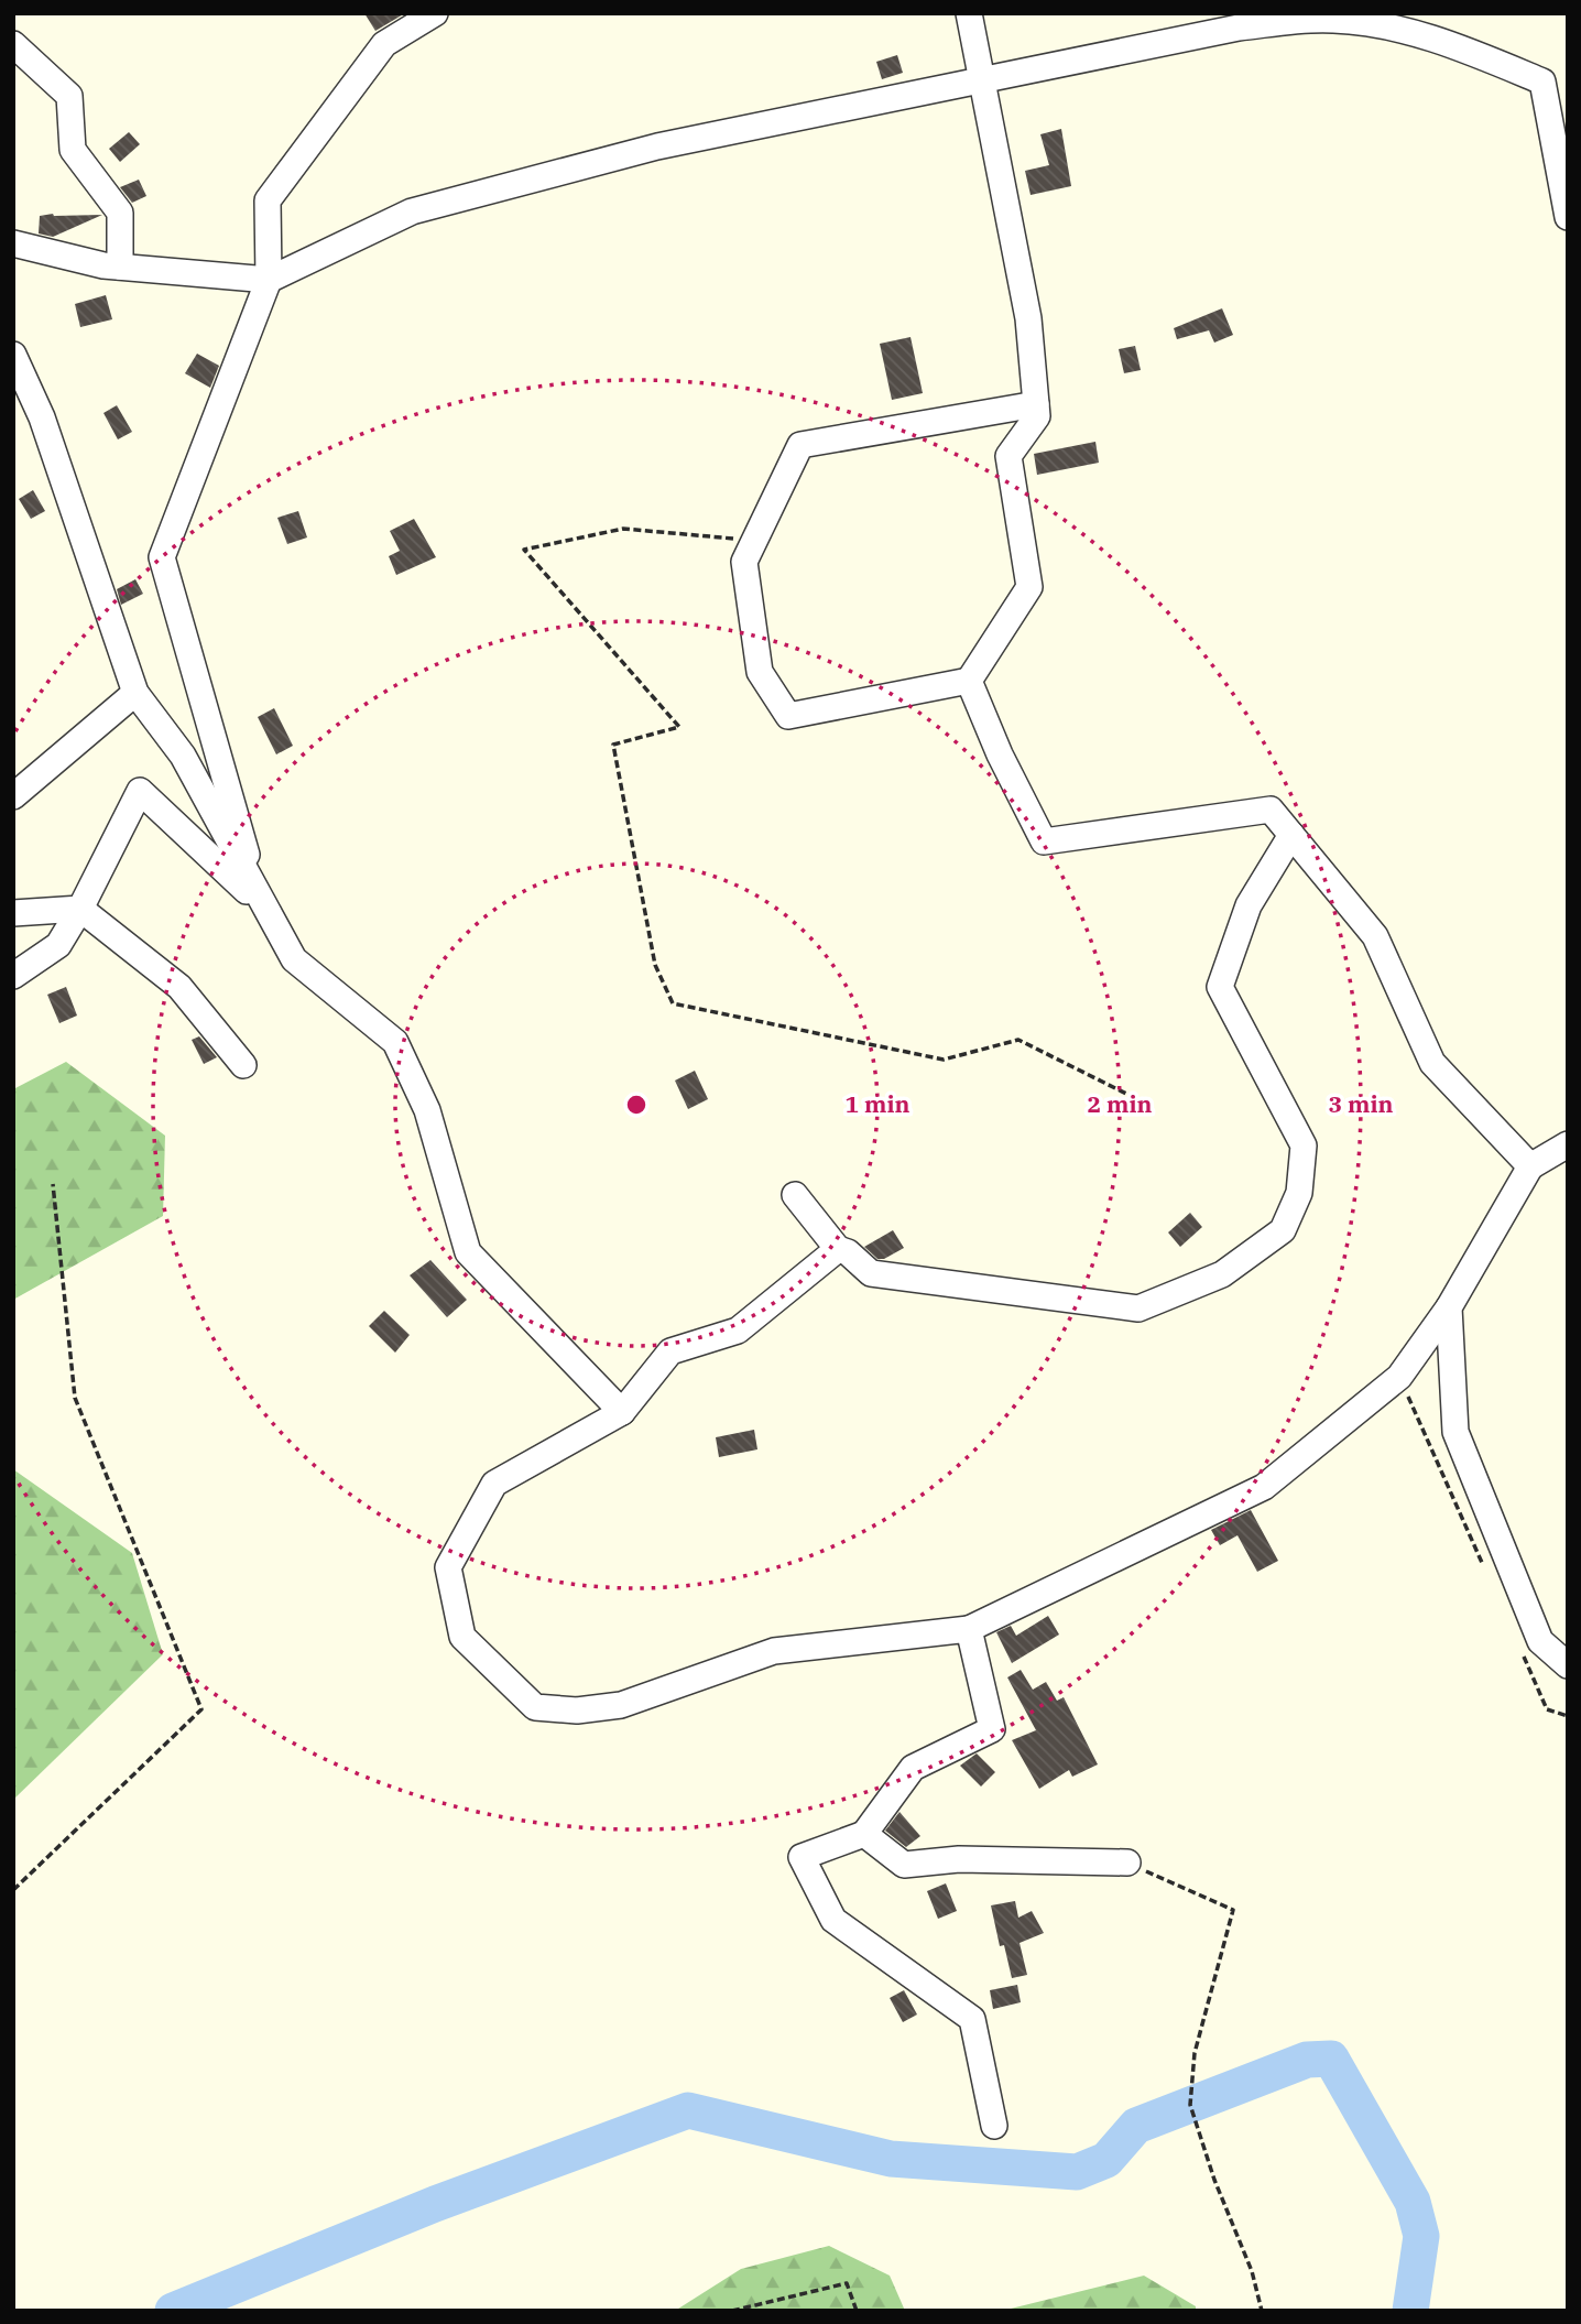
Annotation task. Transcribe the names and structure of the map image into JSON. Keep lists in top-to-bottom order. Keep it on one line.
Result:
{"rings":["1 min","2 min","3 min"]}
